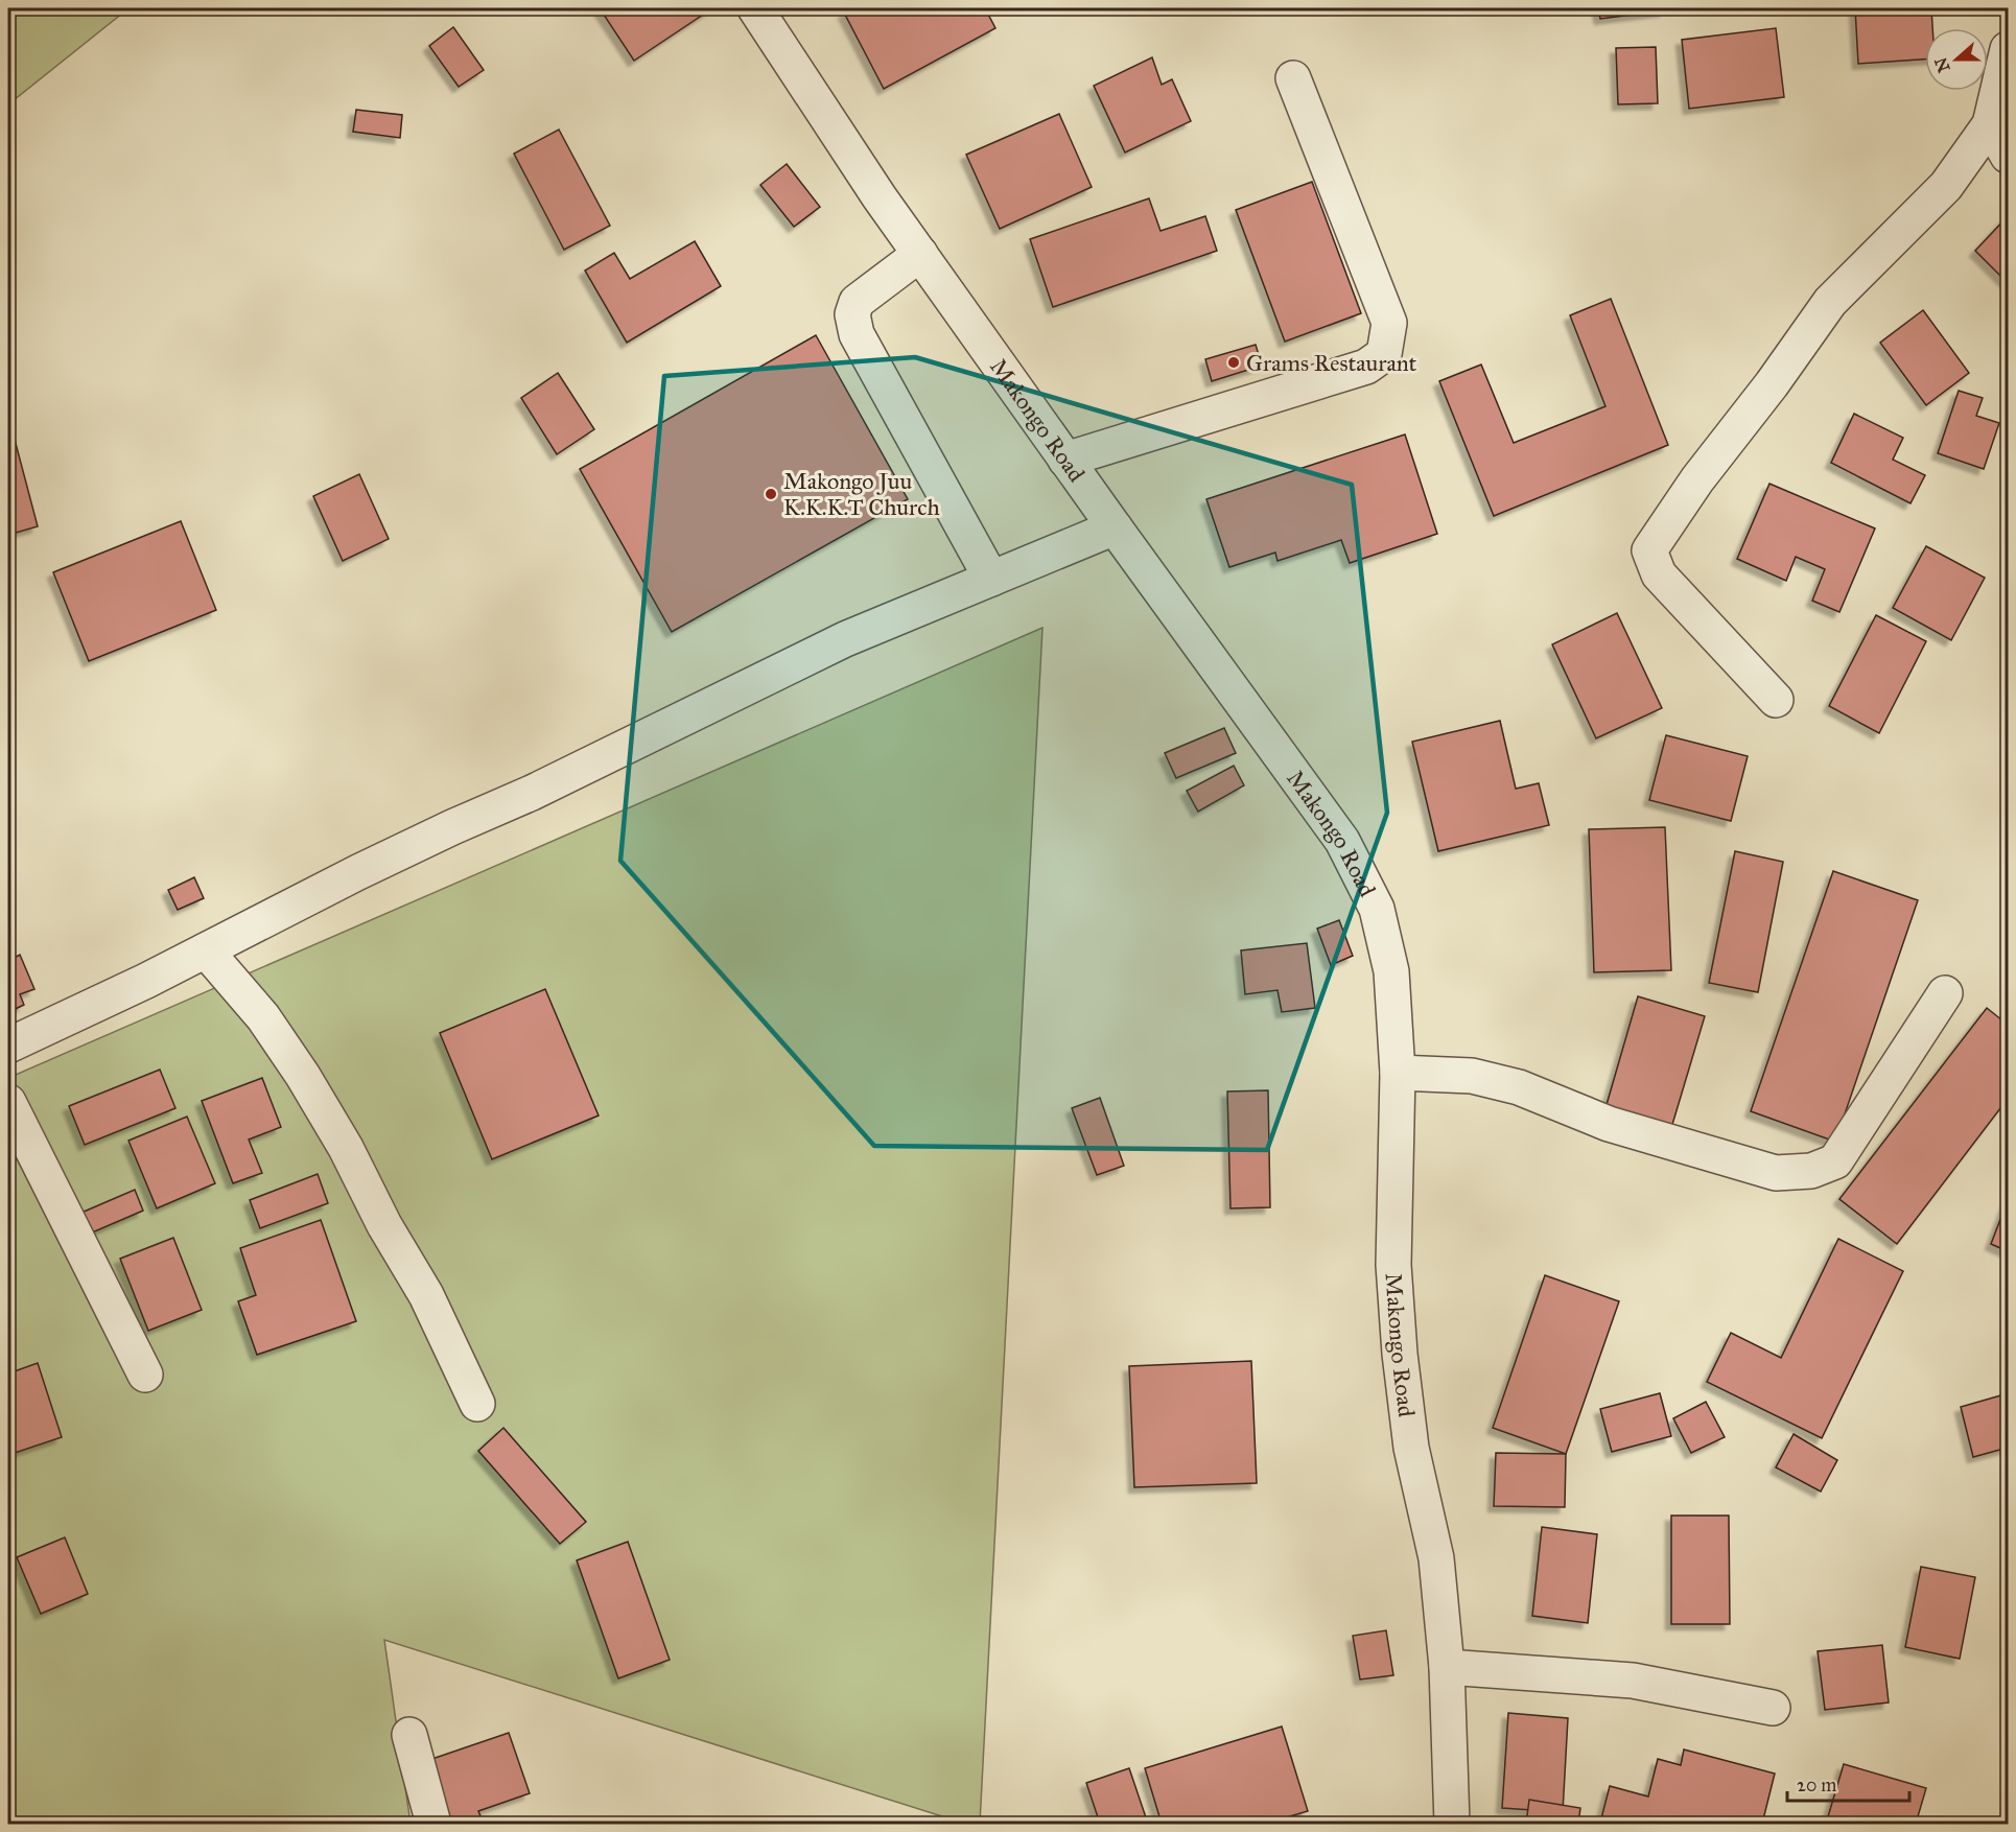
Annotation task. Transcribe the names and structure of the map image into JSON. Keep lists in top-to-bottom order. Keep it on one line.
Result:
{"streets":{"street":["Makongo Road"]},"places":["Grams Restaurant","Makongo Juu K.K.K.T Church"],"scale_bar":"20 m","north":"left"}
